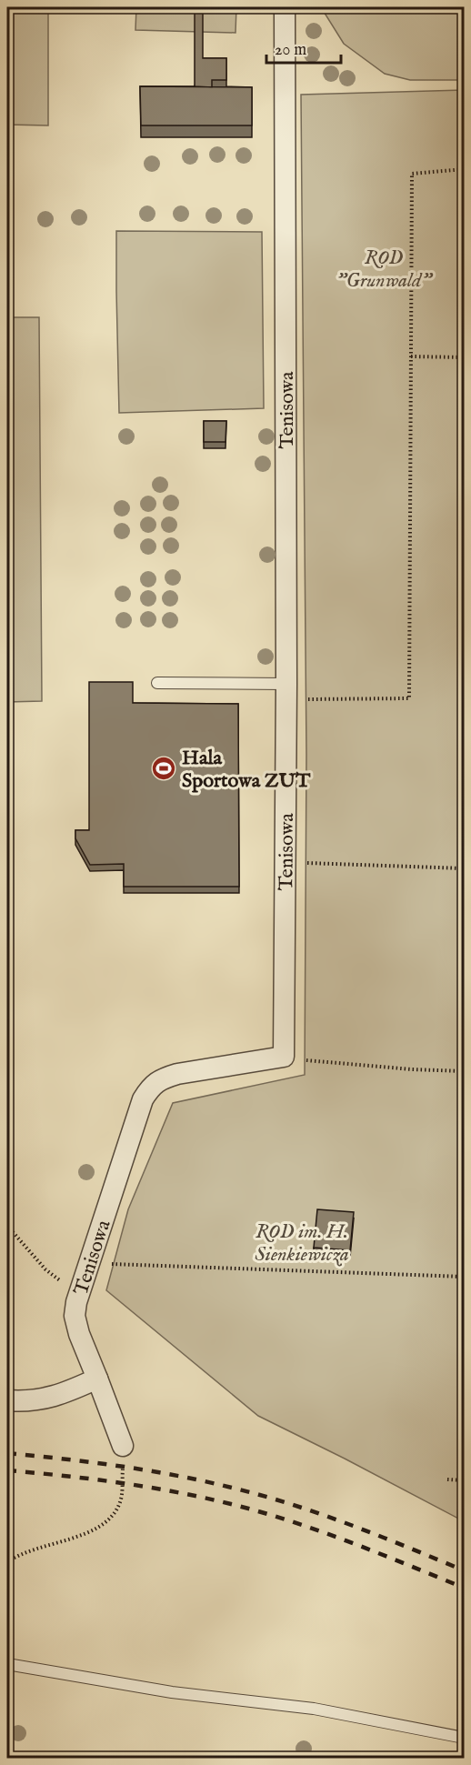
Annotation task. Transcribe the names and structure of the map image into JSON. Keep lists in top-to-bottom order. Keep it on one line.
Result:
{"streets":{"street":["Tenisowa"]},"parks":["ROD \"Grunwald\"","ROD im. H. Sienkiewicza"],"places":{"sports":["Hala Sportowa ZUT"]},"scale_bar":"20 m"}
